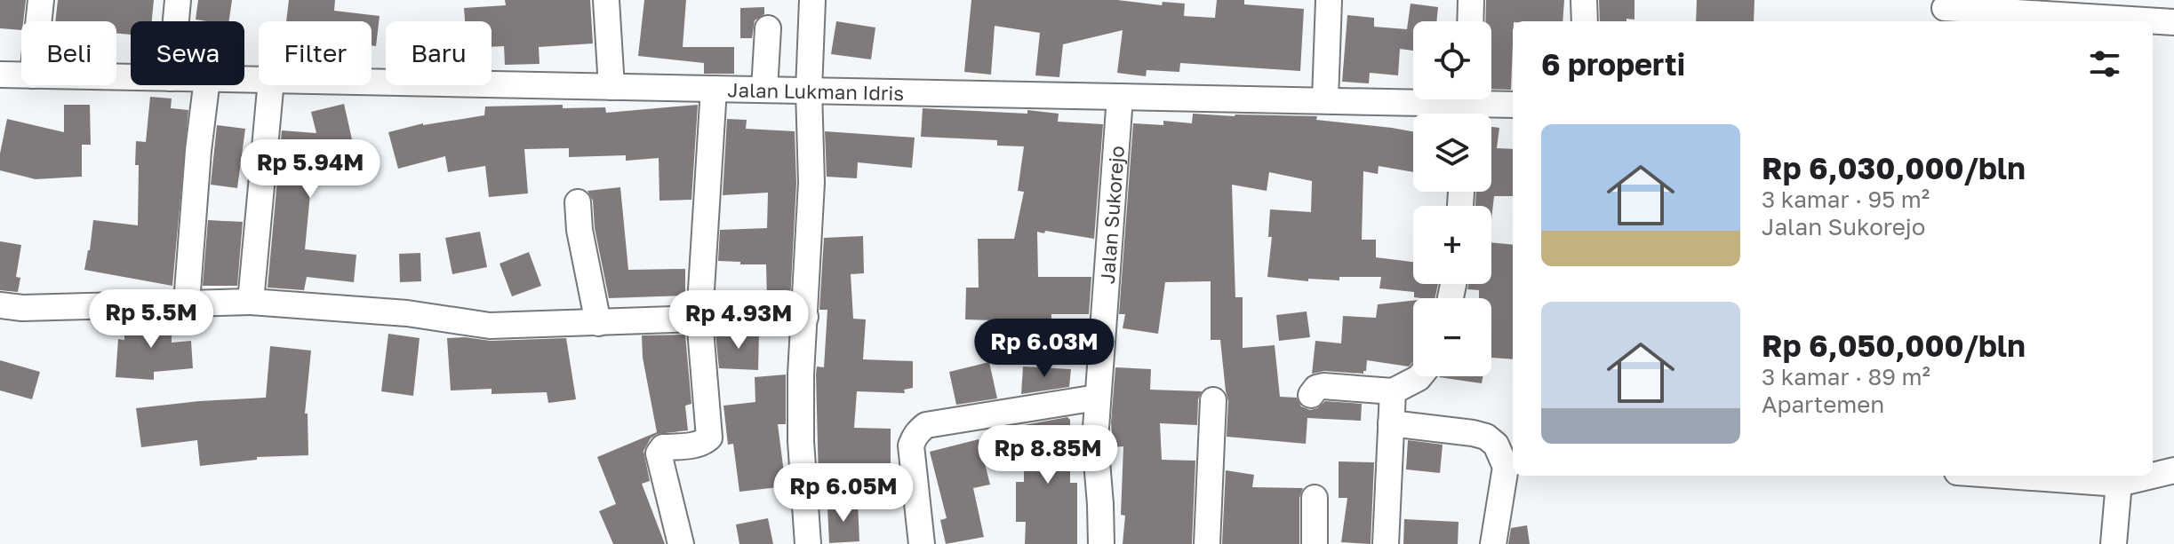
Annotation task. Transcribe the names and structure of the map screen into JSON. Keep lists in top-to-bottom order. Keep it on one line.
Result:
{"streets":{"street":["Jalan Lukman Idris","Jalan Sukorejo"]},"crossings":[["Jalan Lukman Idris","Jalan Sukorejo"]],"page":{"map_buttons":["+","−"],"chip":["Beli","Sewa","Filter","Baru"],"heading":"6 properti","list":[{"name":"Rp 6,030,000/bln","note":"3 kamar · 95 m² · Jalan Sukorejo"},{"name":"Rp 6,050,000/bln","note":"3 kamar · 89 m² · Apartemen"}],"price":["Rp 5.94M","Rp 5.5M","Rp 4.93M","Rp 6.03M","Rp 8.85M","Rp 6.05M"]}}
